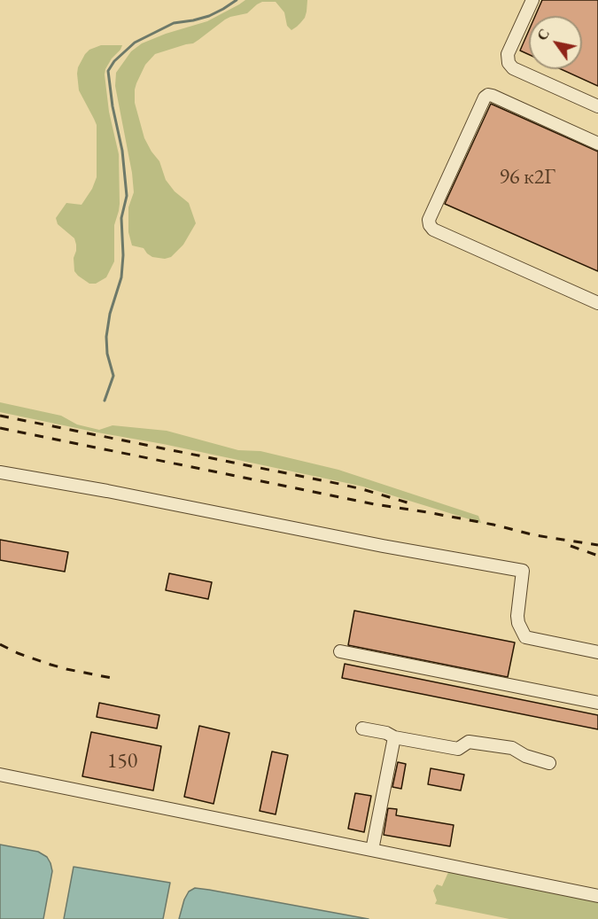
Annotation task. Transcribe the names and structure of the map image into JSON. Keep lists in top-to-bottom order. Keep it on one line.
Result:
{"house_numbers":["96 к2Г","150"],"north":"top left"}
